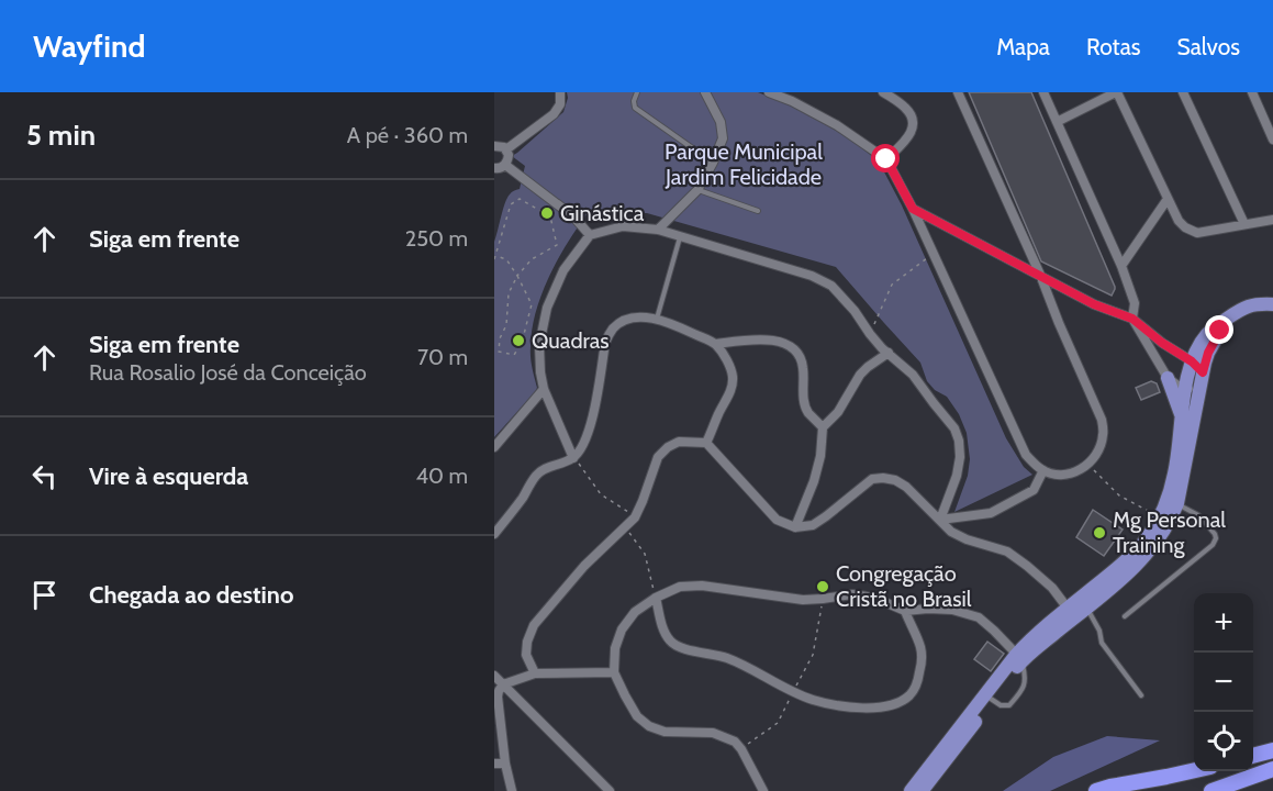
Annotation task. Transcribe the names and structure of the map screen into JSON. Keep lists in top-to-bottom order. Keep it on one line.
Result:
{"parks":["Parque Municipal Jardim Felicidade"],"places":["Ginástica","Quadras","Mg Personal Training","Congregação Cristã no Brasil"],"page":{"header":"Wayfind","nav":["Mapa","Rotas","Salvos"],"heading":["5 min","A pé · 360 m"],"list":[["Siga em frente","250 m"],["Siga em frente","Rua Rosalio José da Conceição","70 m"],["Vire à esquerda","40 m"],"Chegada ao destino"],"map_buttons":["+","−"]}}
